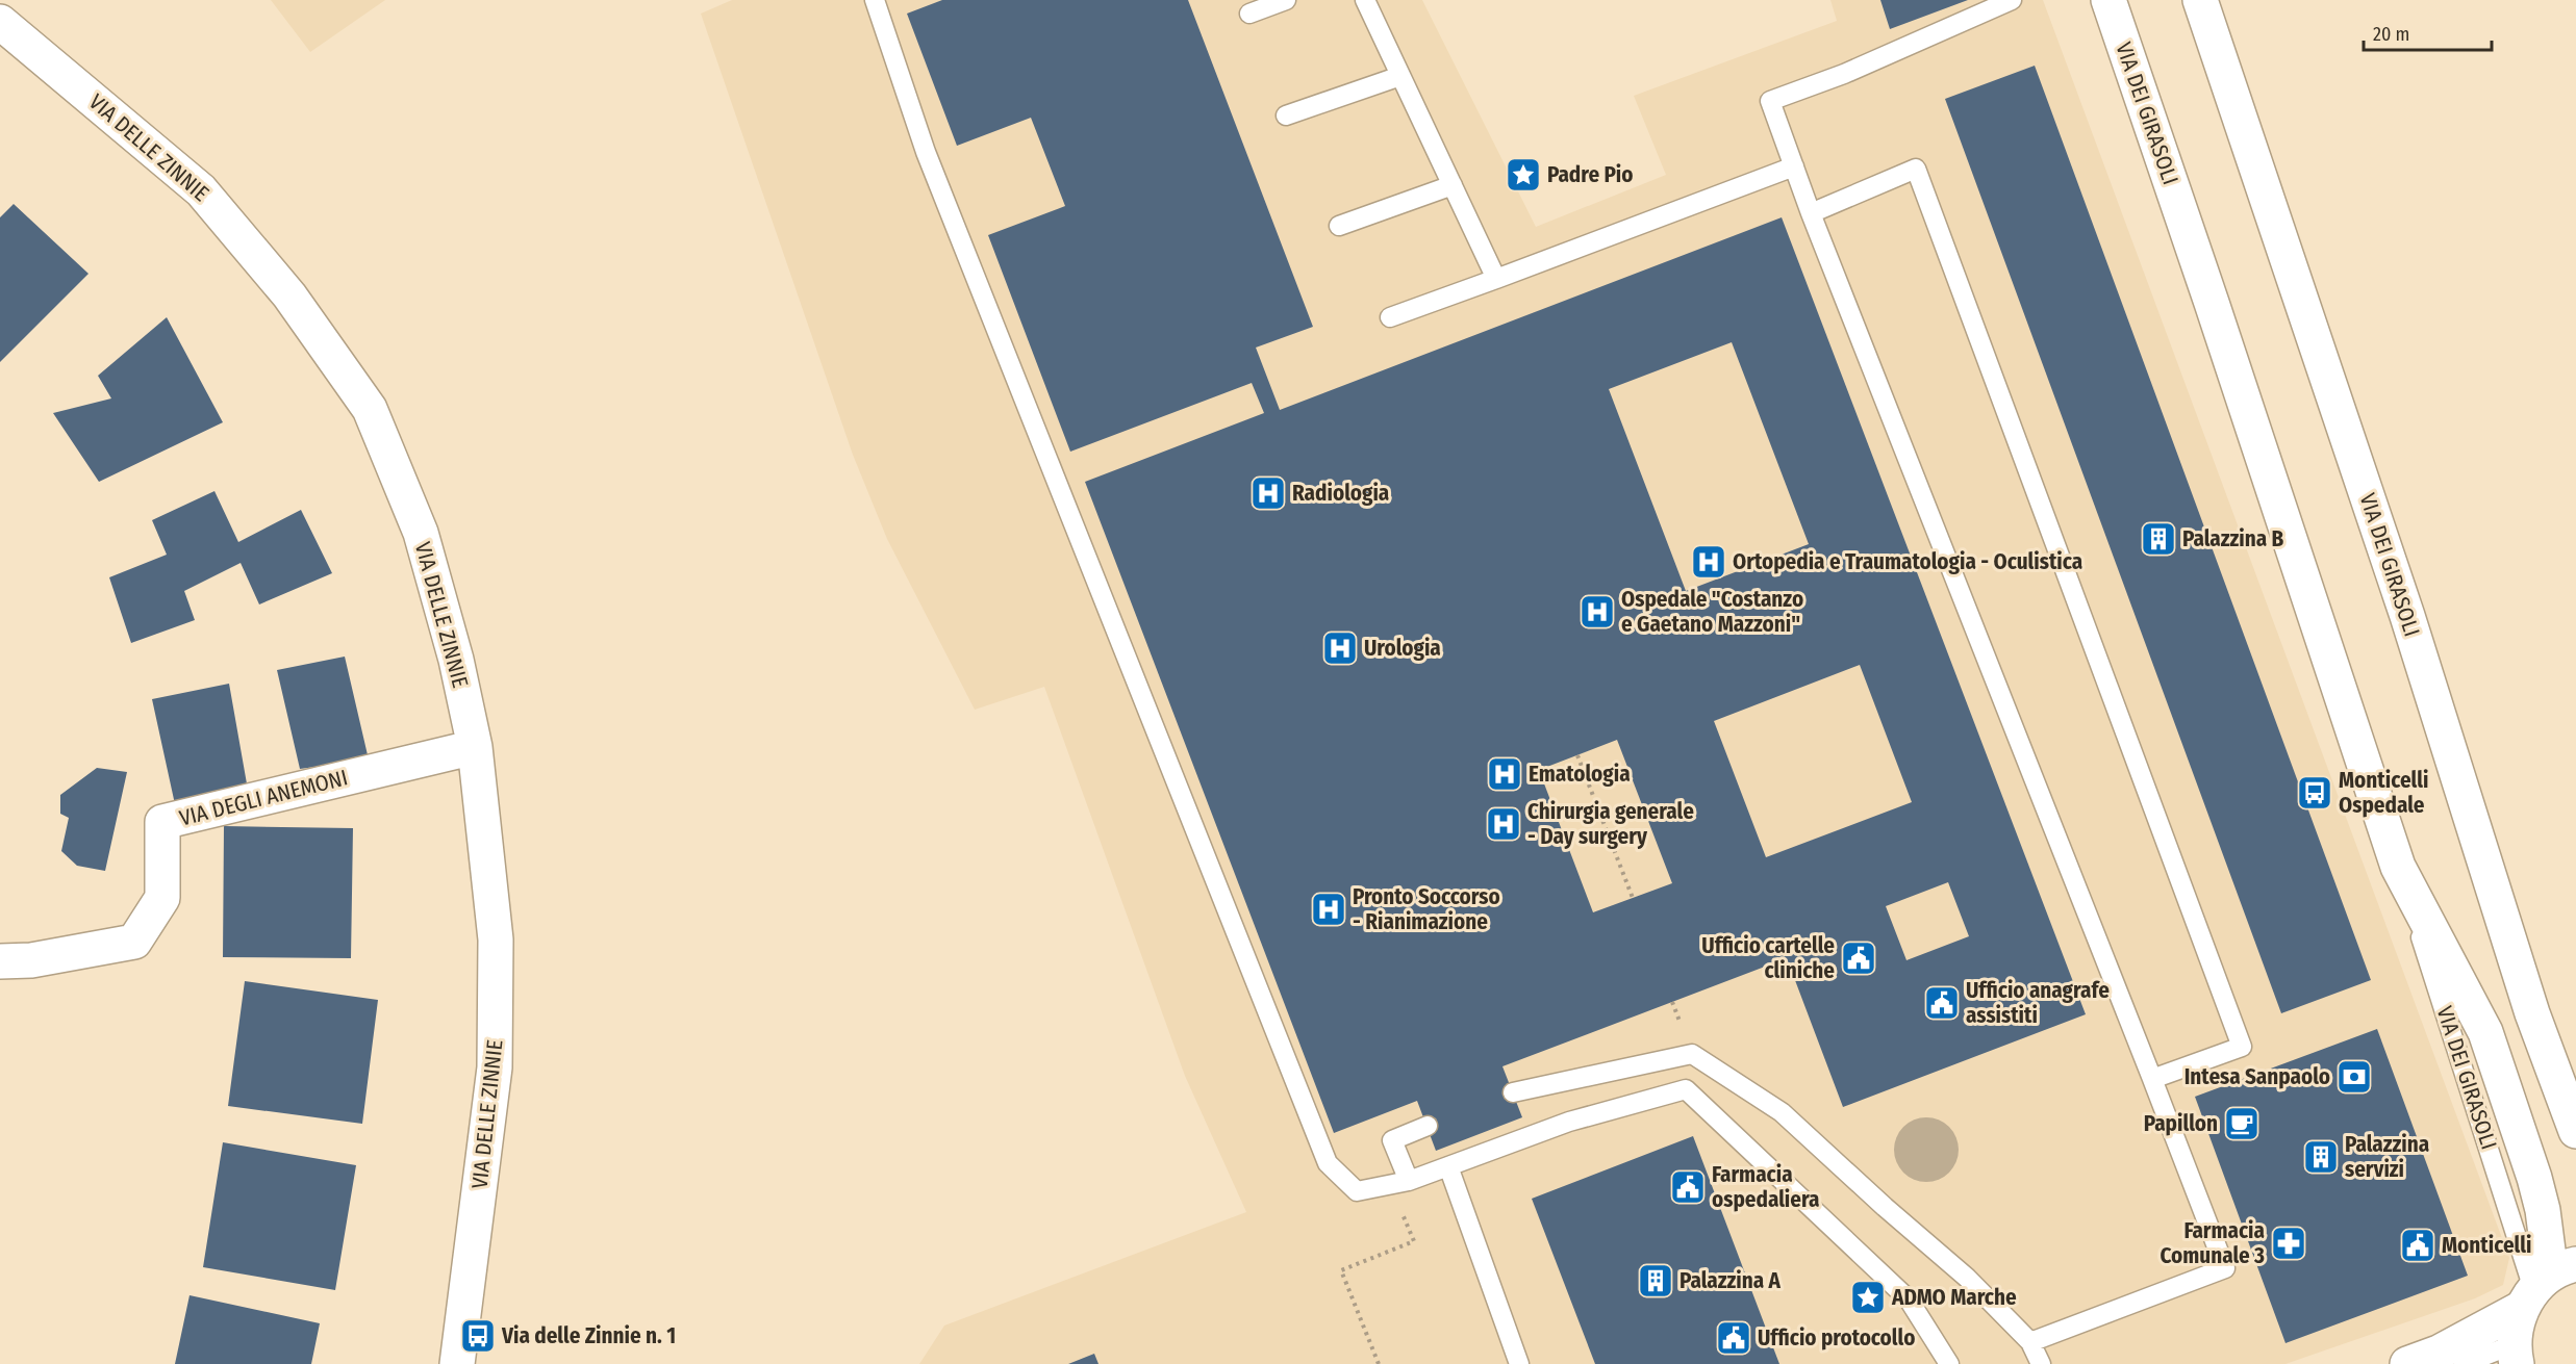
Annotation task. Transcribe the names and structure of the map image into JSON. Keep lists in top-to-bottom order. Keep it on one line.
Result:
{"streets":{"main road":["VIA DEI GIRASOLI","VIA DELLE ZINNIE","VIA DEGLI ANEMONI"]},"crossings":[["VIA DELLE ZINNIE","VIA DEGLI ANEMONI"]],"places":{"place":["Padre Pio","ADMO Marche"],"hospital":["Radiologia","Ortopedia e Traumatologia - Oculistica","Ospedale \"Costanzo e Gaetano Mazzoni\"","Urologia","Ematologia","Chirurgia generale - Day surgery","Pronto Soccorso - Rianimazione"],"building":["Palazzina B","Palazzina servizi","Palazzina A"],"bus stop":["Monticelli Ospedale","Via delle Zinnie n. 1"],"public building":["Ufficio cartelle cliniche","Ufficio anagrafe assistiti","Farmacia ospedaliera","Monticelli","Ufficio protocollo"],"bank":["Intesa Sanpaolo"],"cafe":["Papillon"],"pharmacy":["Farmacia Comunale 3"]},"scale_bar":"20 m"}
